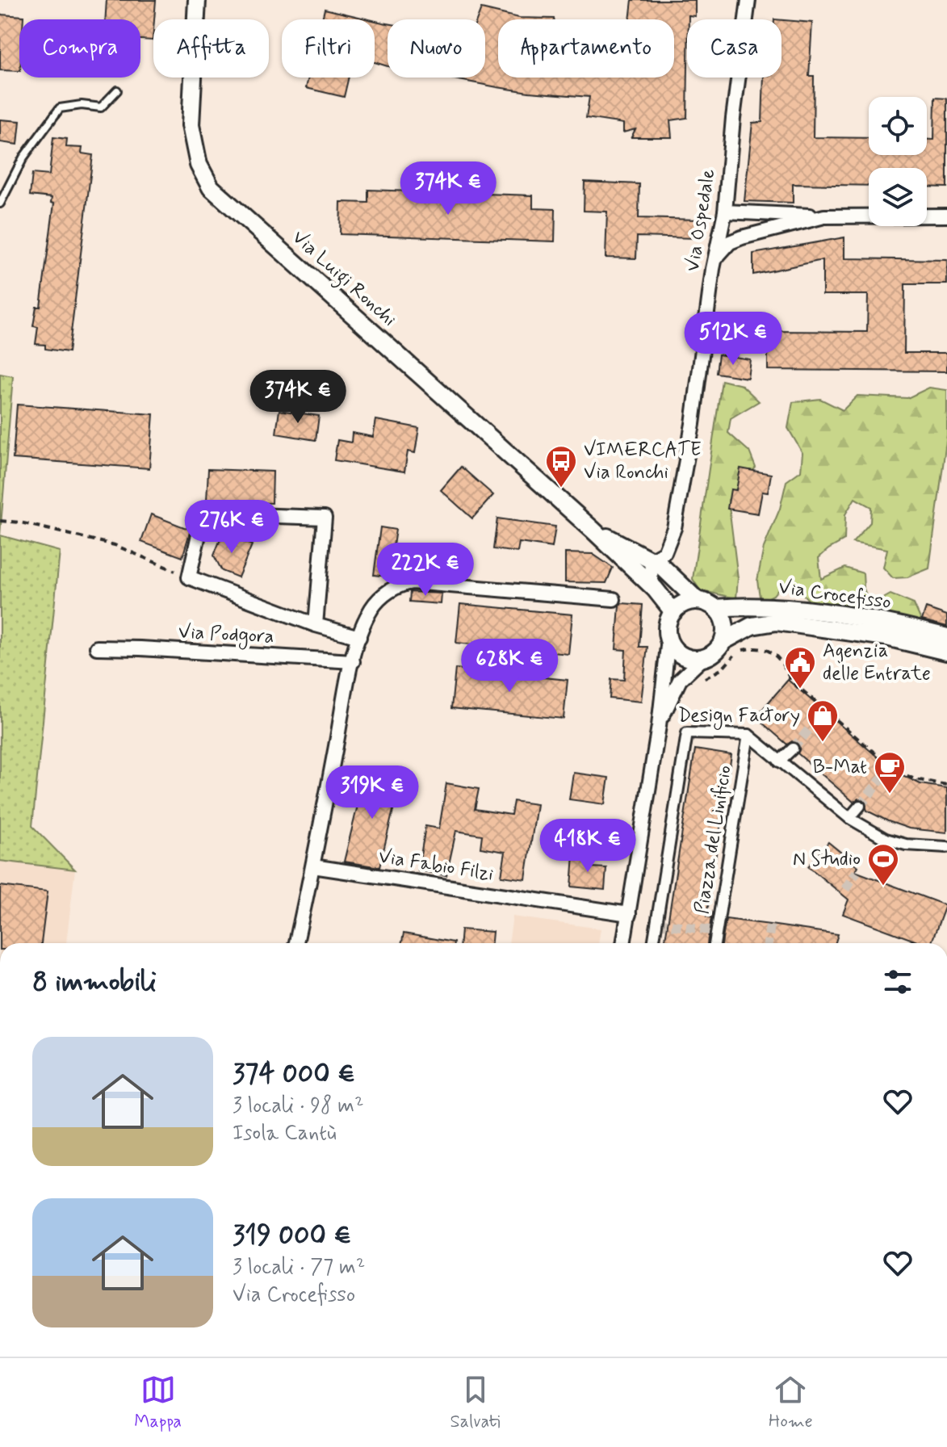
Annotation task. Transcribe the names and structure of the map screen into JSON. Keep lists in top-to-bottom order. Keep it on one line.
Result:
{"streets":{"street":["Via Ospedale","Via Luigi Ronchi","Via Crocefisso","Via Podgora","Piazza del Linificio","Via Fabio Filzi"]},"crossings":[["Via Ospedale","Via Luigi Ronchi"],["Via Luigi Ronchi","Via Crocefisso"]],"places":{"bus stop":["VIMERCATE Via Ronchi"],"public building":["Agenzia delle Entrate"],"shop":["Design Factory"],"cafe":["B-Mat"],"sports":["N Studio"]},"page":{"chip":["Compra","Affitta","Filtri","Nuovo","Appartamento","Casa"],"price":["374K €","512K €","374K €","276K €","222K €","628K €","319K €","418K €"],"heading":"8 immobili","list":[{"name":"374 000 €","note":"3 locali · 98 m² · Isola Cantù"},{"name":"319 000 €","note":"3 locali · 77 m² · Via Crocefisso"}],"tabs":["Mappa","Salvati","Home"]}}
